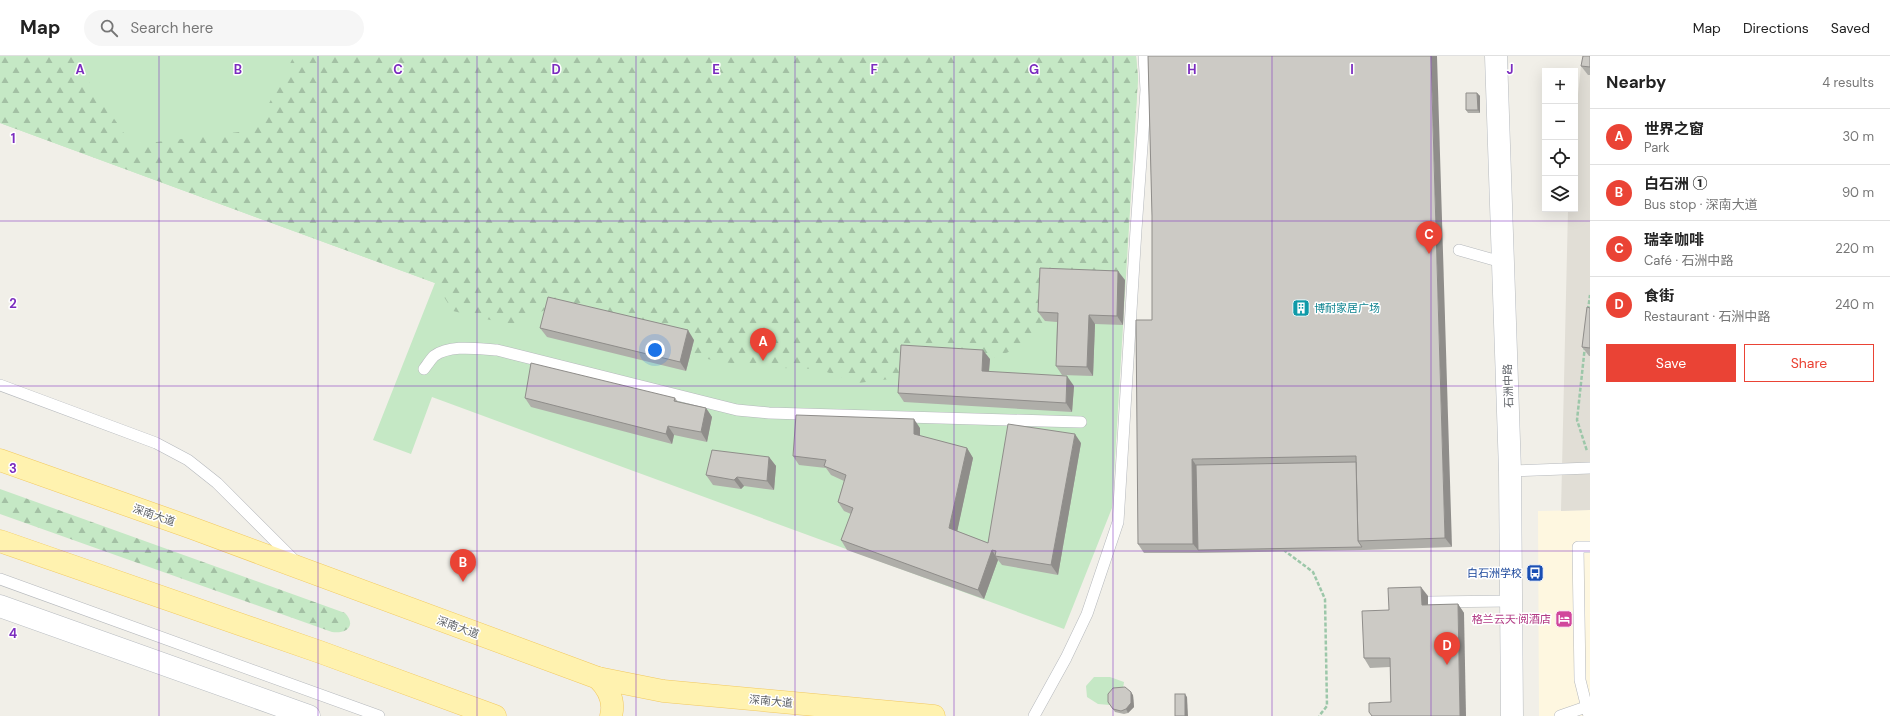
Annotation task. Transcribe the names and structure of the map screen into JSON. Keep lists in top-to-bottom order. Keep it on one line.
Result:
{"streets":{"main road":["深南大道"],"street":["石洲中路"]},"places":{"building":["博耐家居广场"],"bus stop":["白石洲学校"],"hotel":["格兰云天·阅酒店"]},"page":{"header":"Map","search":"Search here","nav":["Map","Directions","Saved"],"heading":["Nearby","4 results"],"map_buttons":["+","−"],"list":[{"mark":"A","name":"世界之窗","note":"Park","value":"30 m"},{"mark":"B","name":"白石洲 ①","note":"Bus stop · 深南大道","value":"90 m"},{"mark":"C","name":"瑞幸咖啡","note":"Café · 石洲中路","value":"220 m"},{"mark":"D","name":"食街","note":"Restaurant · 石洲中路","value":"240 m"}],"pins":["C","A","B","D"],"buttons":["Save","Share"]},"grid":{"columns":["A","B","C","D","E","F","G","H","I","J"],"rows":["1","2","3","4"]}}
